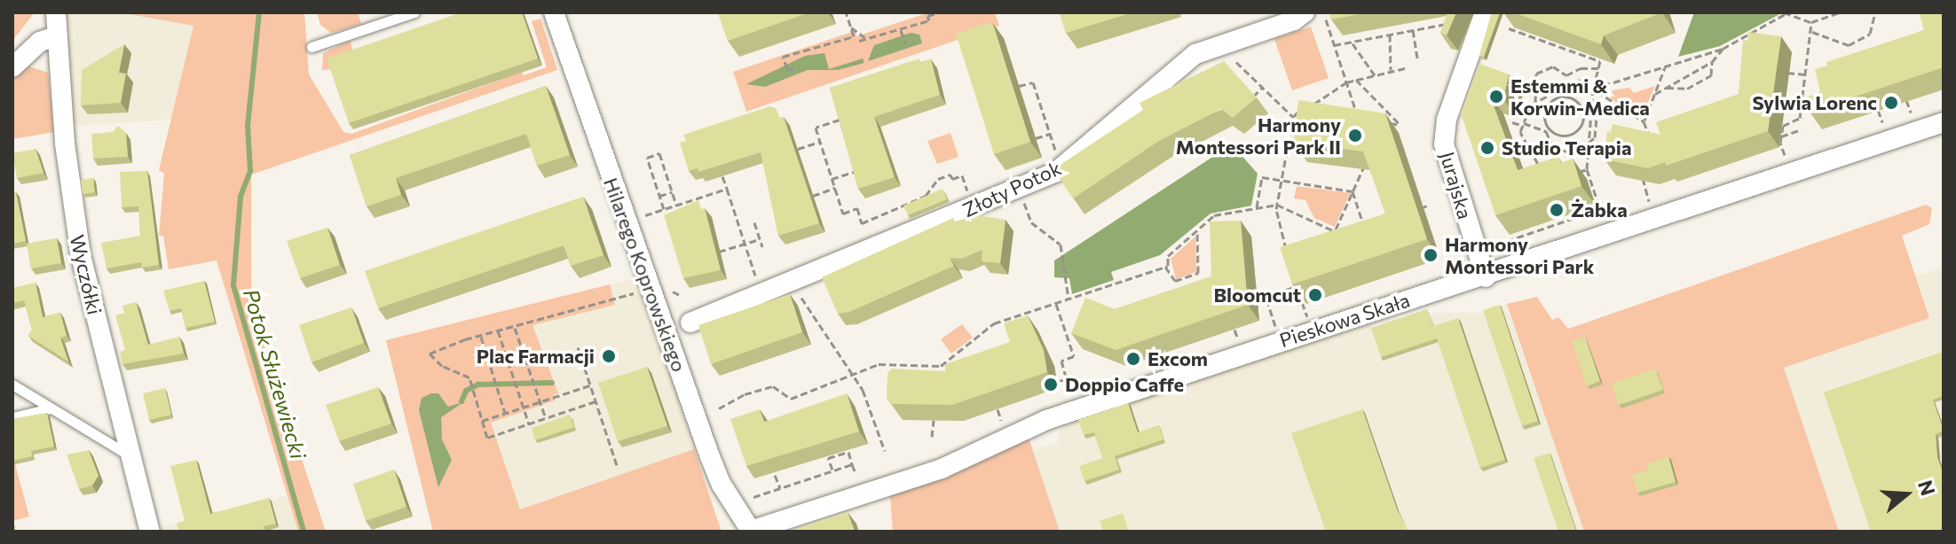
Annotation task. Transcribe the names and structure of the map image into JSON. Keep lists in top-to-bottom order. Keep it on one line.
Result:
{"streets":{"street":["Jurajska","Złoty Potok","Wyczółki","Hilarego Koprowskiego","Pieskowa Skała"]},"crossings":[["Jurajska","Pieskowa Skała"],["Hilarego Koprowskiego","Pieskowa Skała"]],"water":["Potok Służewiecki"],"places":["Estemmi & Korwin-Medica","Sylwia Lorenc","Harmony Montessori Park II","Studio Terapia","Żabka","Harmony Montessori Park","Bloomcut","Plac Farmacji","Excom","Doppio Caffe"],"north":"right"}
